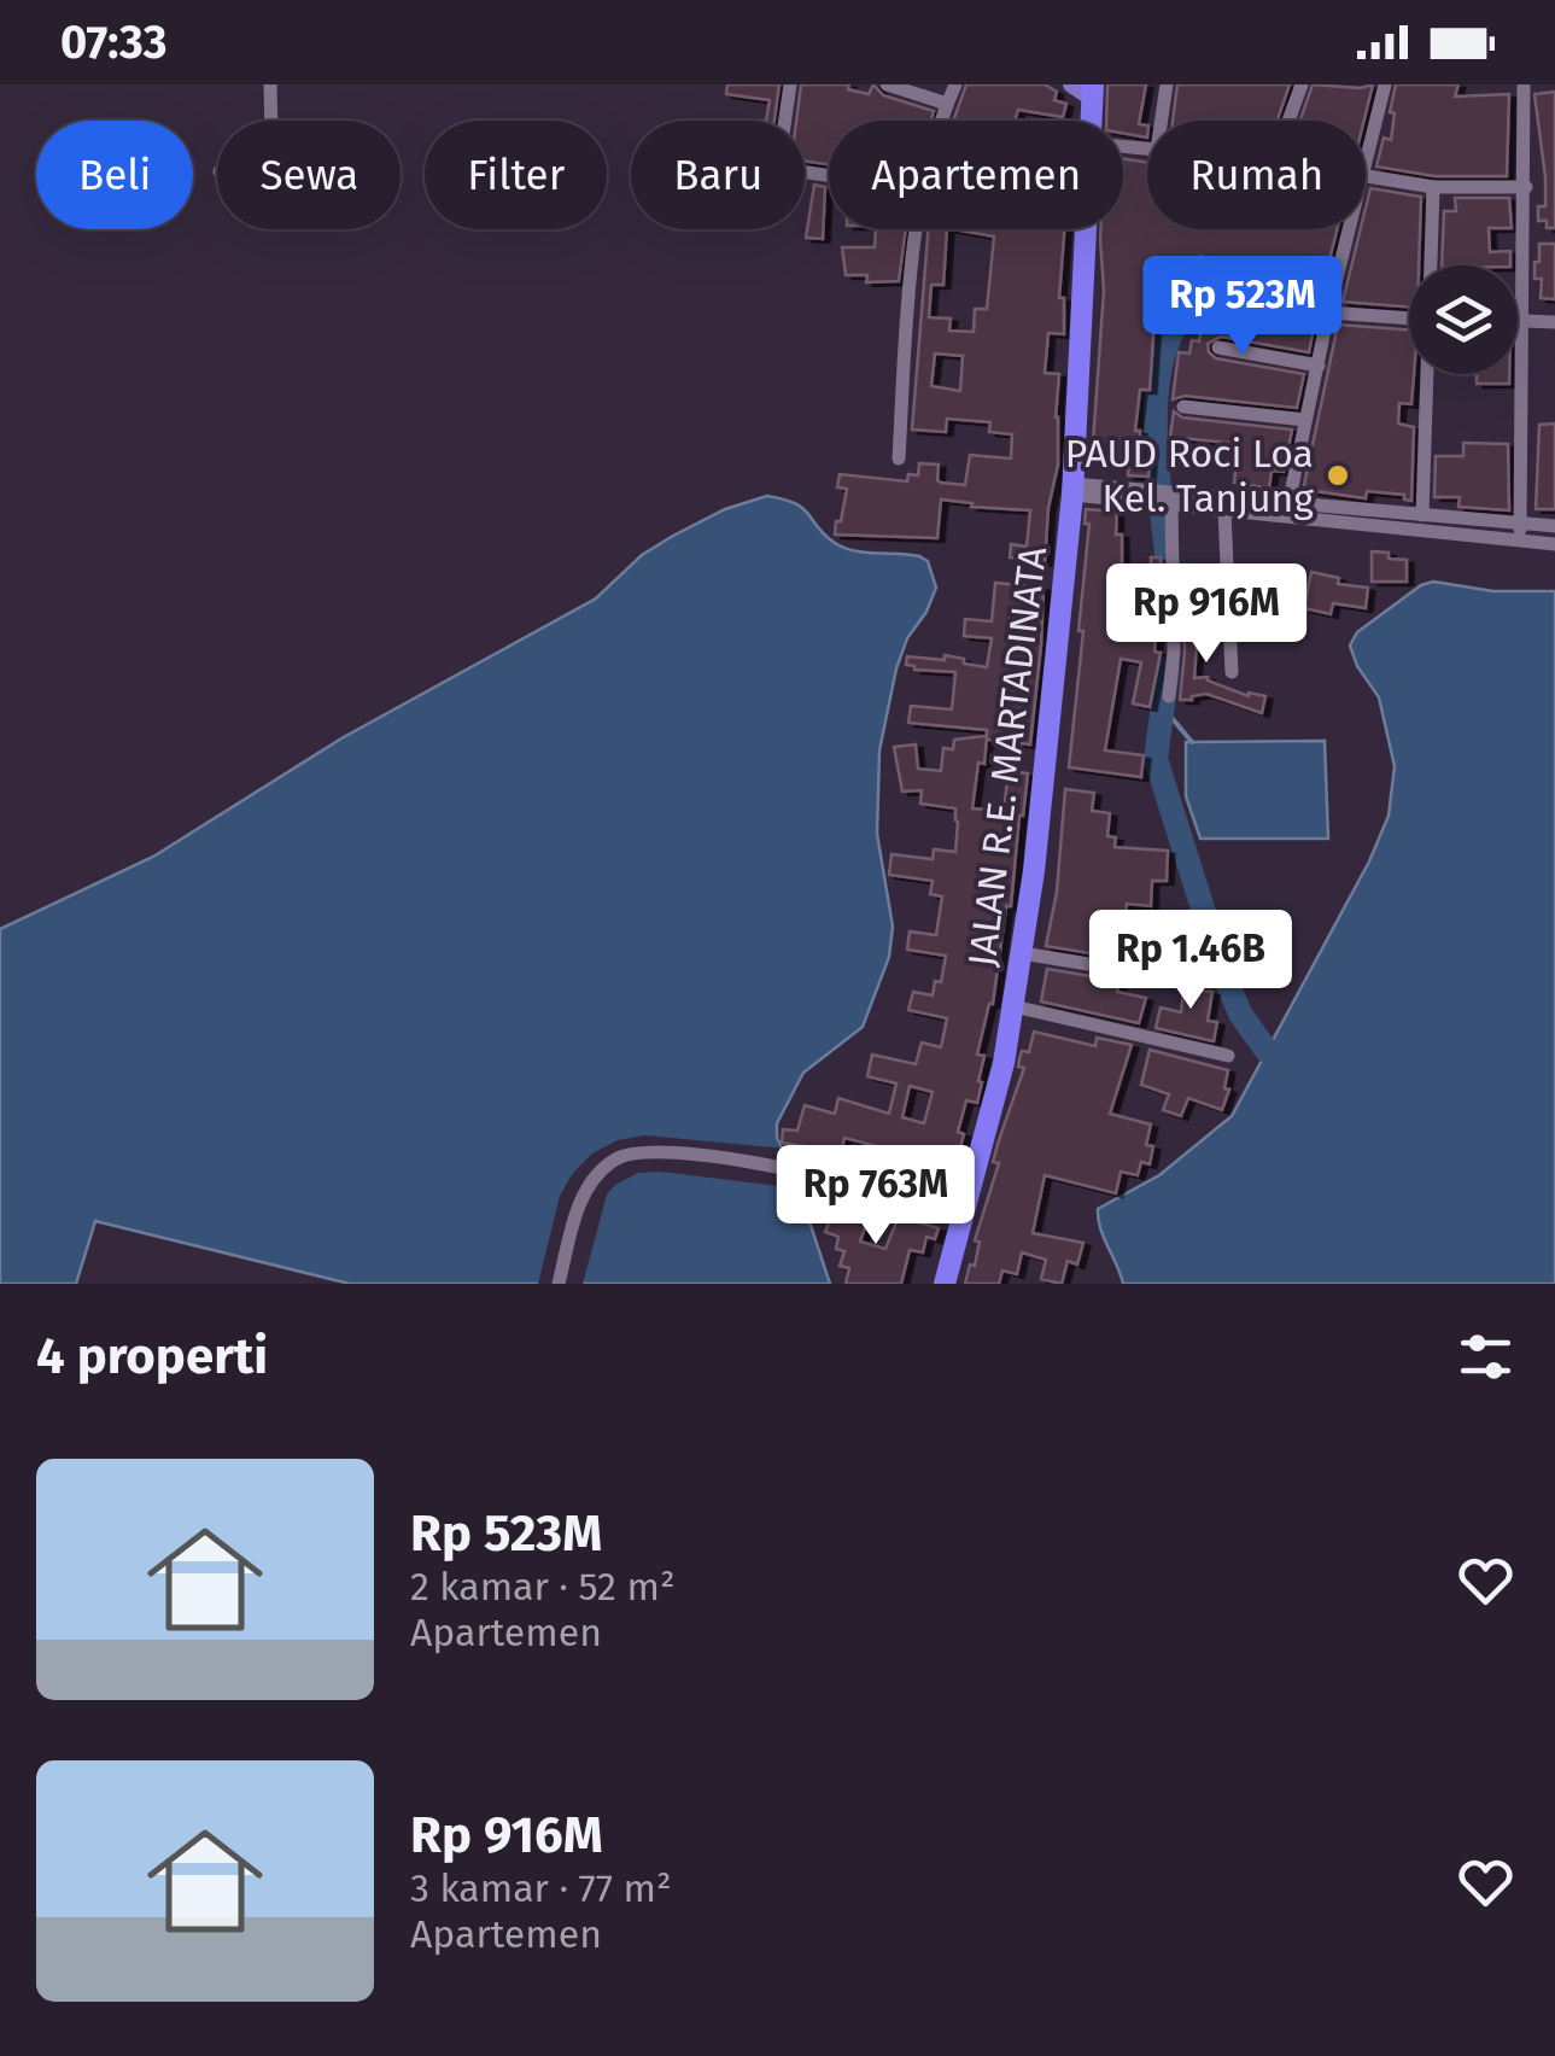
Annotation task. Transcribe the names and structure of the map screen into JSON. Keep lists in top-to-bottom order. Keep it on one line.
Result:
{"streets":{"highway":["JALAN R.E. MARTADINATA"]},"places":["PAUD Roci Loa Kel. Tanjung"],"page":{"status":"07:33","chip":["Beli","Sewa","Filter","Baru","Apartemen","Rumah"],"price":["Rp 523M","Rp 916M","Rp 1.46B","Rp 763M"],"heading":"4 properti","list":[{"name":"Rp 523M","note":"2 kamar · 52 m² · Apartemen"},{"name":"Rp 916M","note":"3 kamar · 77 m² · Apartemen"}]}}
